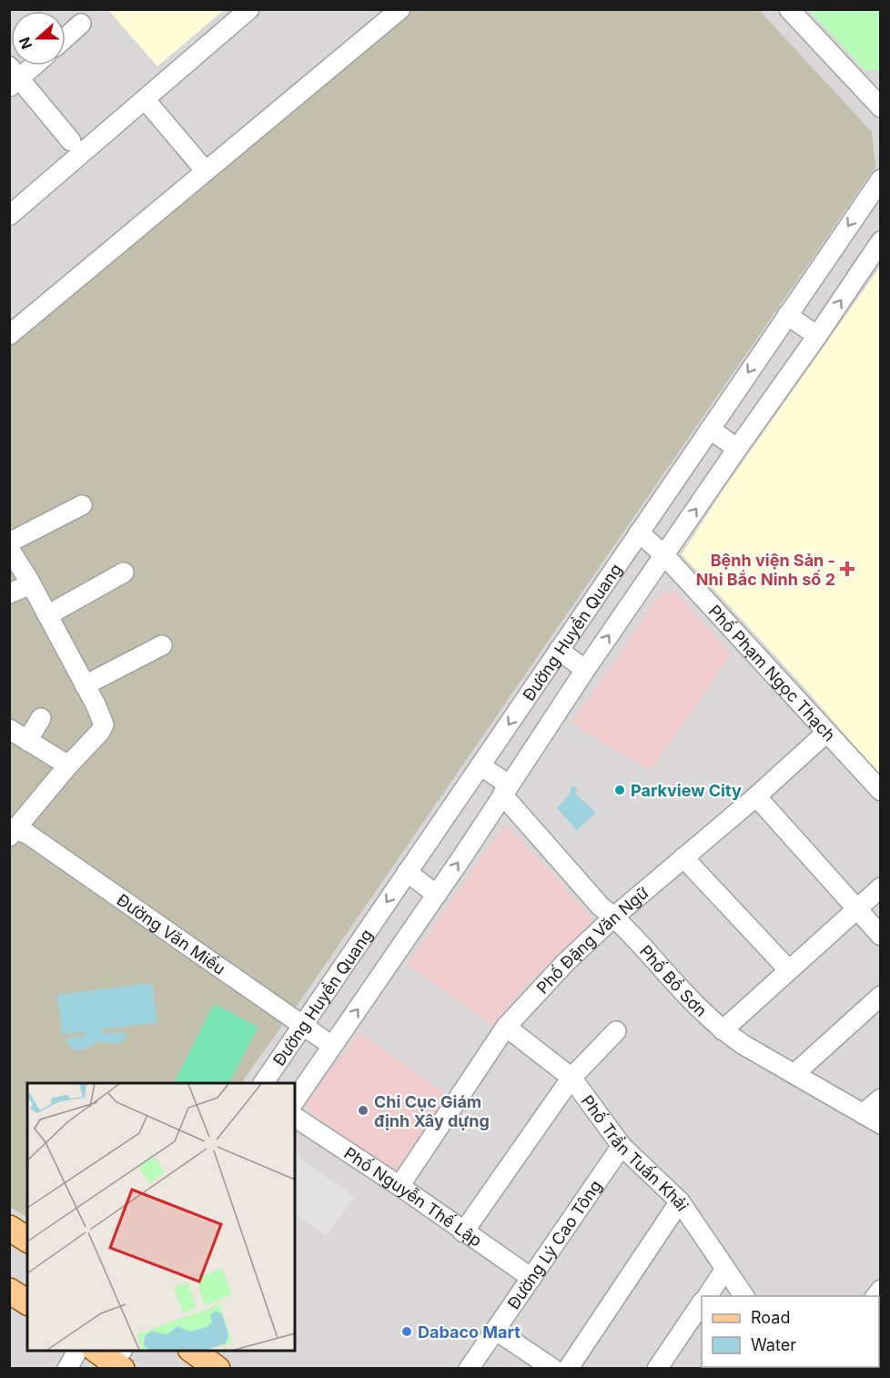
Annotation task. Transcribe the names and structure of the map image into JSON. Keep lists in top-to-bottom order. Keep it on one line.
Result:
{"streets":{"street":["Đường Huyền Quang","Phố Phạm Ngọc Thạch","Đường Văn Miếu","Phố Đặng Văn Ngữ","Phố Bồ Sơn","Phố Trần Tuấn Khải","Phố Nguyễn Thế Lập","Đường Lý Cao Tông"]},"crossings":[["Đường Huyền Quang","Phố Phạm Ngọc Thạch"],["Đường Huyền Quang","Đường Văn Miếu"],["Đường Huyền Quang","Phố Bồ Sơn"],["Phố Phạm Ngọc Thạch","Phố Đặng Văn Ngữ"],["Phố Đặng Văn Ngữ","Phố Bồ Sơn"],["Phố Đặng Văn Ngữ","Phố Trần Tuấn Khải"],["Phố Đặng Văn Ngữ","Phố Nguyễn Thế Lập"],["Phố Trần Tuấn Khải","Đường Lý Cao Tông"],["Phố Nguyễn Thế Lập","Đường Lý Cao Tông"]],"places":{"health":["Bệnh viện Sản - Nhi Bắc Ninh số 2"],"other":["Parkview City","Chi Cục Giám định Xây dựng","Dabaco Mart"]},"legend":["Road","Water"],"north":"left"}
